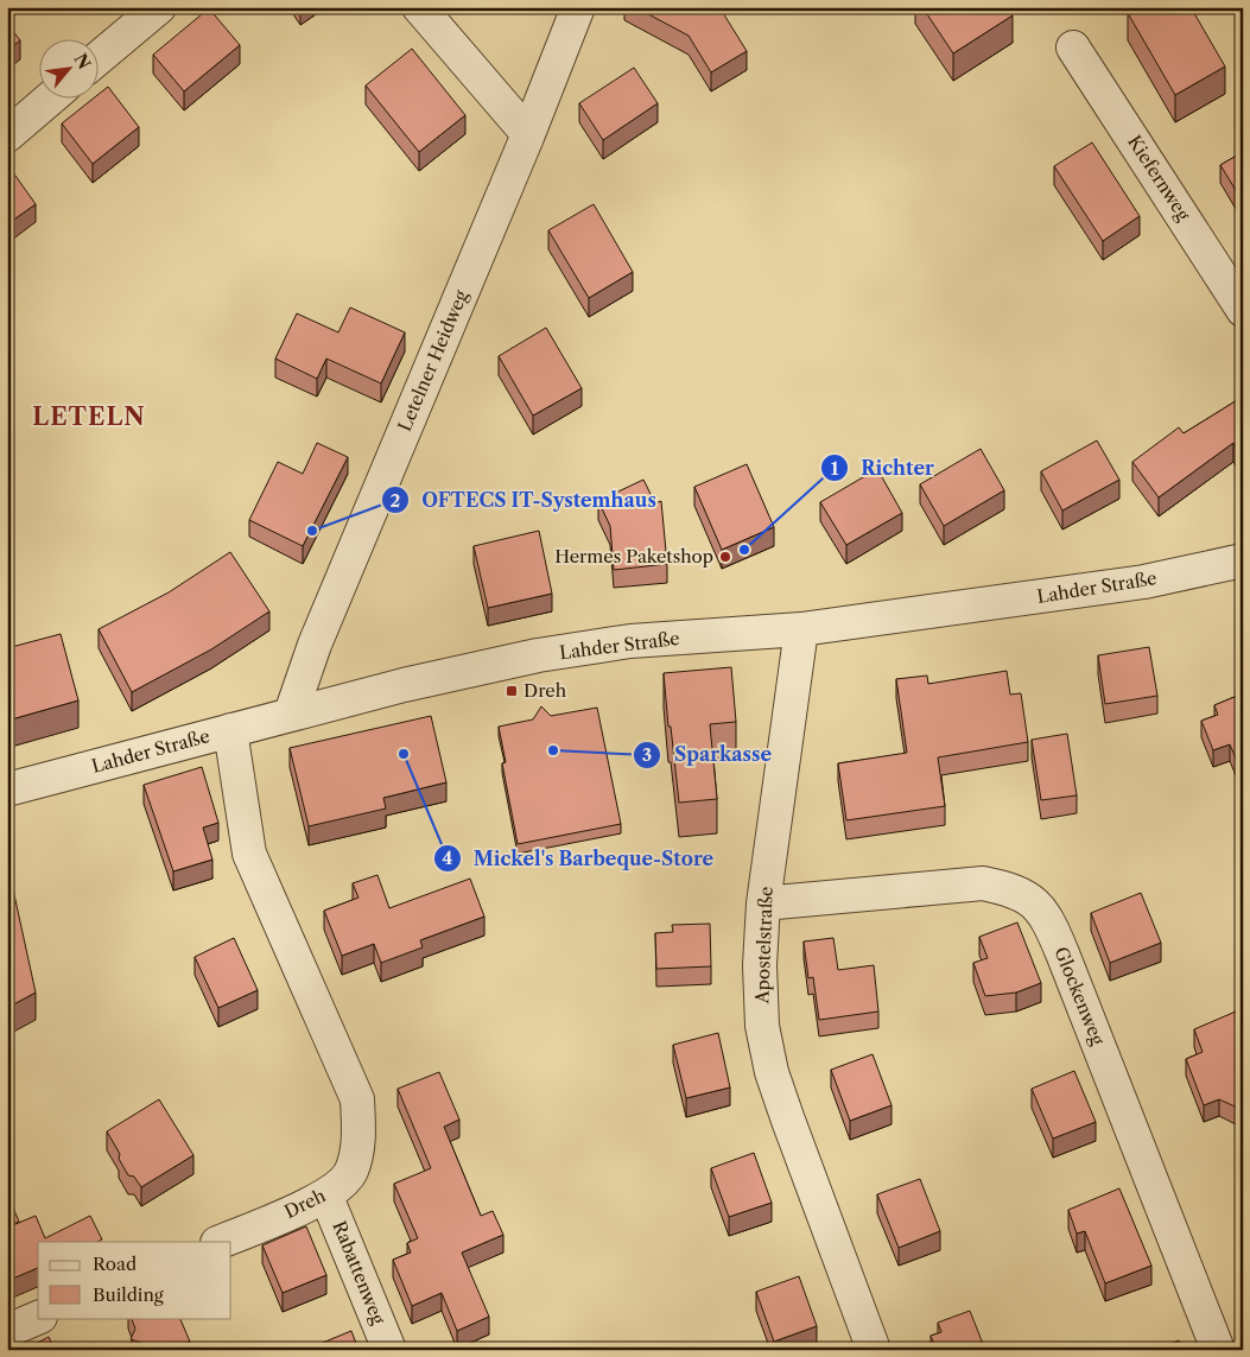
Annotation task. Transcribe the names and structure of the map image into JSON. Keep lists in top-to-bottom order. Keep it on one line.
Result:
{"streets":{"street":["Kiefernweg","Letelner Heidweg","Lahder Straße","Apostelstraße","Glockenweg","Dreh","Rabattenweg"]},"crossings":[["Letelner Heidweg","Lahder Straße"],["Lahder Straße","Apostelstraße"],["Lahder Straße","Dreh"],["Apostelstraße","Glockenweg"],["Dreh","Rabattenweg"]],"districts":["LETELN"],"places":{"other":["OFTECS IT-Systemhaus","Richter","Hermes Paketshop","Sparkasse","Mickel's Barbeque-Store"],"transit":["Dreh"]},"legend":["Road","Building"],"north":"top right"}
